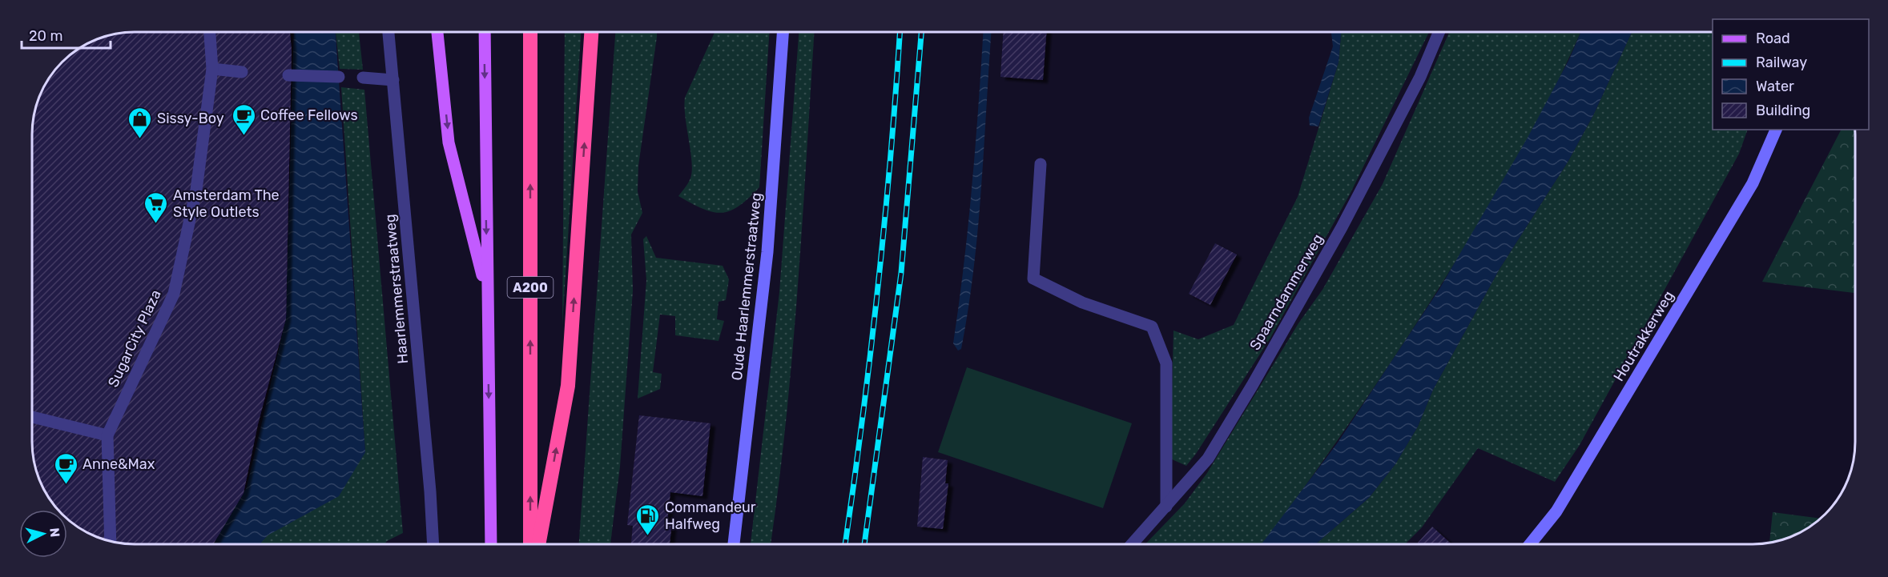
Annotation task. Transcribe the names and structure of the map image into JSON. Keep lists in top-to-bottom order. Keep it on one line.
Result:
{"streets":{"highway":["A200"],"street":["Oude Haarlemmerstraatweg","Haarlemmerstraatweg","Spaarndammerweg","Houtrakkerweg","SugarCity Plaza"]},"places":{"cafe":["Coffee Fellows","Anne&Max"],"shop":["Sissy-Boy"],"supermarket":["Amsterdam The Style Outlets"],"fuel station":["Commandeur Halfweg"]},"legend":["Road","Railway","Water","Building"],"scale_bar":"20 m","north":"right"}
